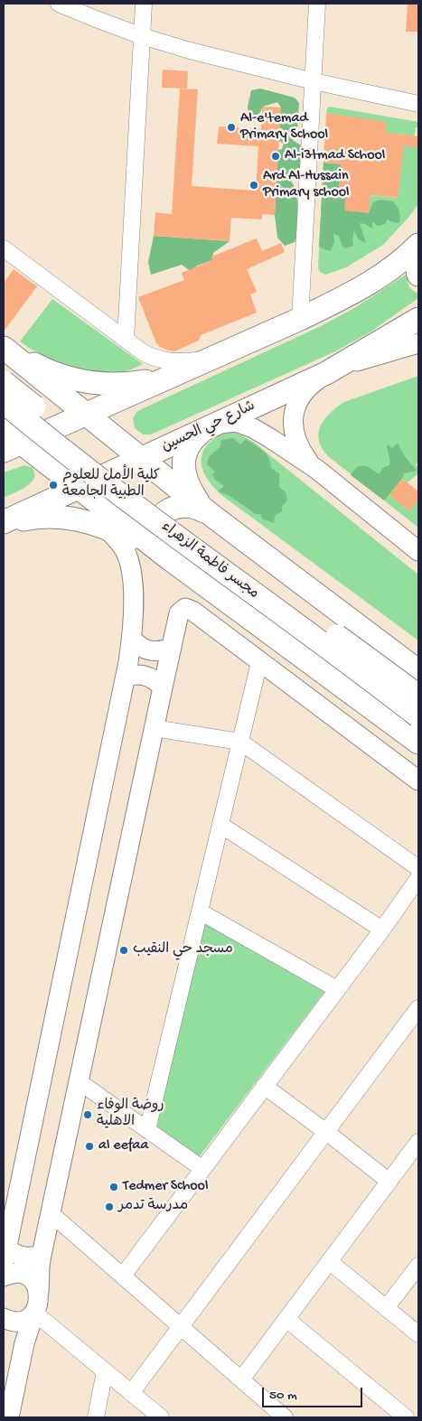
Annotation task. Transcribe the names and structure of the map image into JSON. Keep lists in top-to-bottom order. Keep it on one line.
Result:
{"streets":{"highway":["شارع حي الحسين","مجسر فاطمة الزهراء"]},"places":["Al-e'temad Primary School","Al-i3tmad School","Ard Al-Hussain Primary school","كلية الأمل للعلوم الطبية الجامعة","مسجد حي النقيب","روضة الوفاء الاهلية","al eefaa","Tedmer School","مدرسة تدمر"],"scale_bar":"50 m"}
